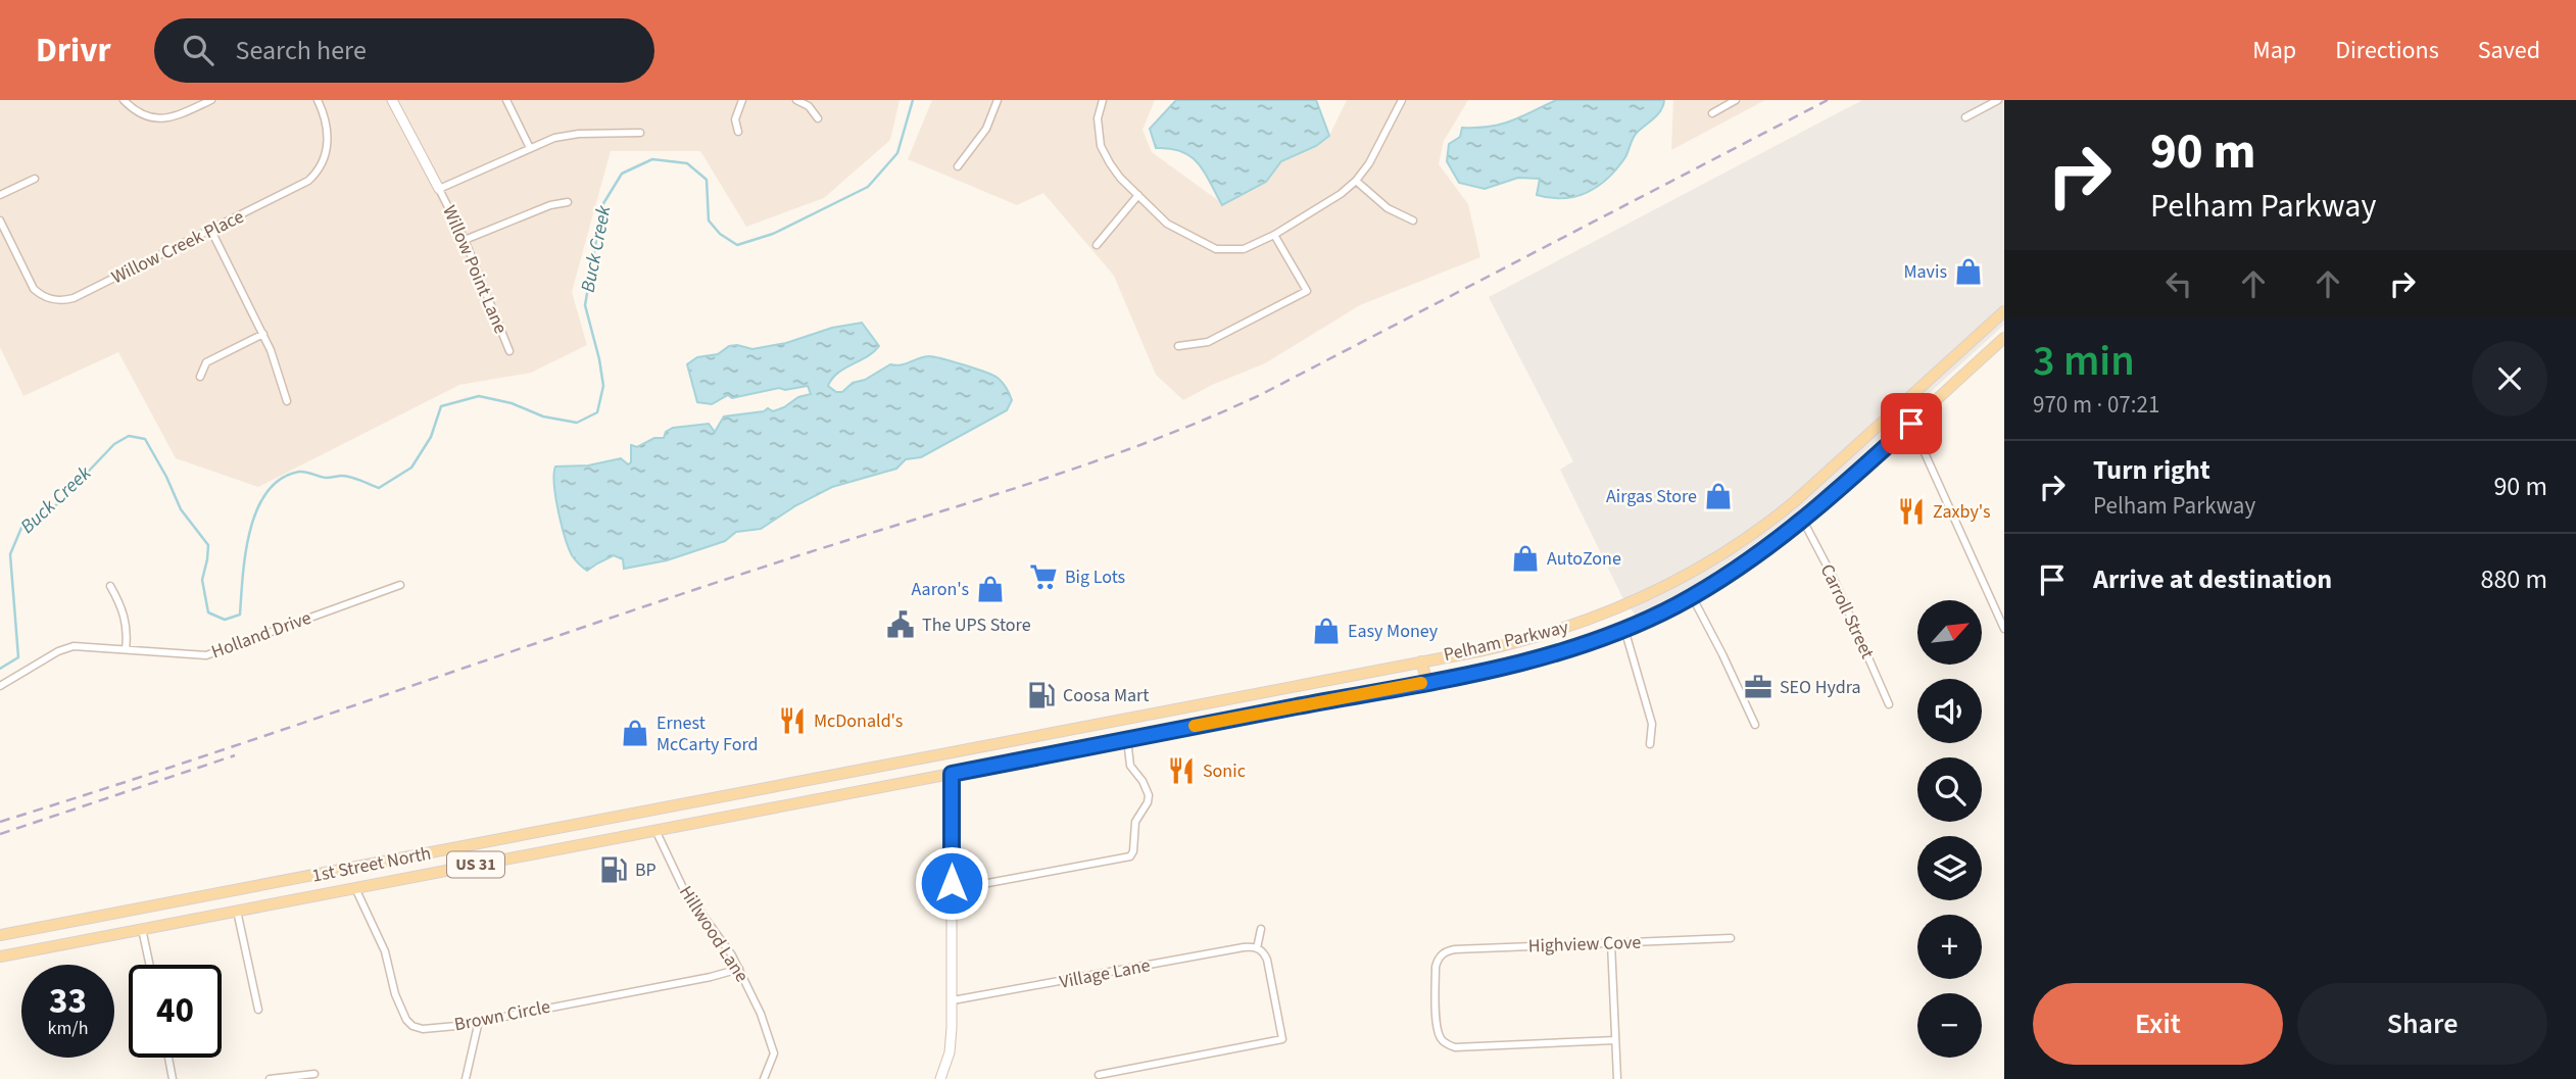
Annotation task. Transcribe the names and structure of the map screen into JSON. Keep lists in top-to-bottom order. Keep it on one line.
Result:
{"streets":{"main road":["Pelham Parkway","1st Street North","US 31"],"street":["Willow Creek Place","Willow Point Lane","Carroll Street","Holland Drive","Hillwood Lane","Highview Cove","Village Lane","Brown Circle"]},"crossings":[["Carroll Street","Pelham Parkway"],["Pelham Parkway","1st Street North"],["1st Street North","Hillwood Lane"],["1st Street North","Brown Circle"],["Hillwood Lane","Brown Circle"]],"water":["Buck Creek"],"places":{"shop":["Mavis","Airgas Store","AutoZone","Aaron's","Easy Money","Ernest McCarty Ford"],"restaurant":["Zaxby's","McDonald's","Sonic"],"supermarket":["Big Lots"],"public building":["The UPS Store"],"office":["SEO Hydra"],"fuel station":["Coosa Mart","BP"]},"north":"top right","page":{"header":"Drivr","search":"Search here","nav":["Map","Directions","Saved"],"turn":["90 m","Pelham Parkway"],"heading":["3 min","970 m · 07:21"],"list":[{"name":"Turn right","note":"Pelham Parkway","value":"90 m"},{"name":"Arrive at destination","value":"880 m"}],"map_buttons":["+","−"],"speed":"33 km/h","limit":"40","buttons":["Exit","Share"]}}
